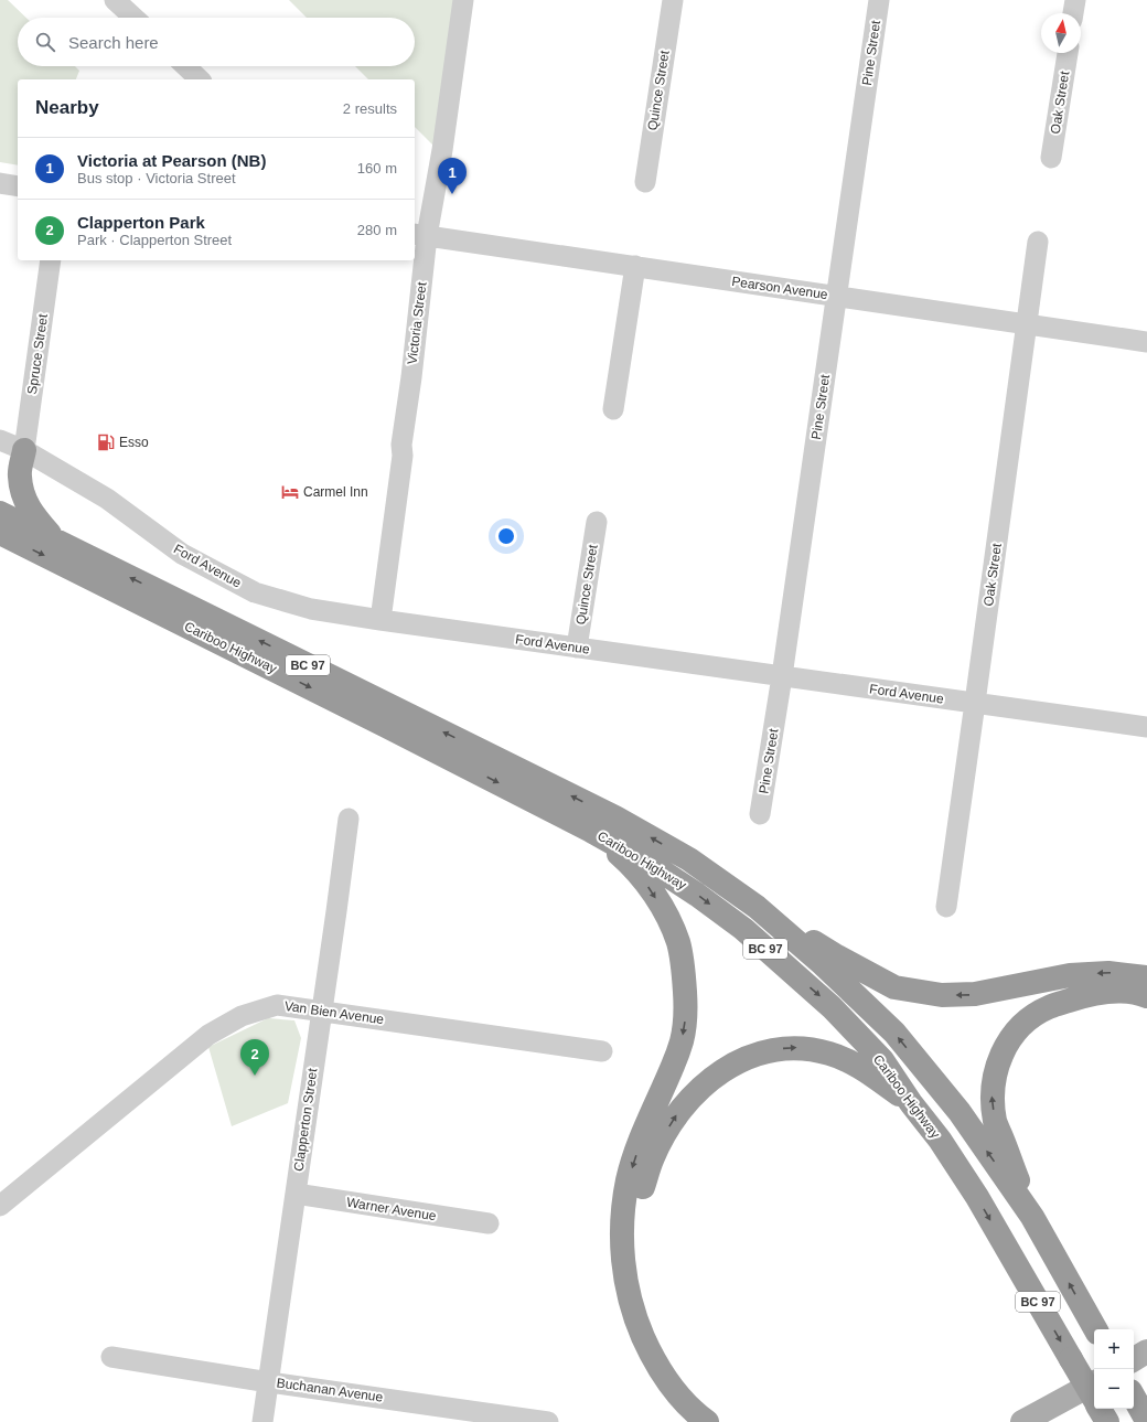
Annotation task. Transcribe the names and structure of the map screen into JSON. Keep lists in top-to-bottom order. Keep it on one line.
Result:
{"streets":{"highway":["Cariboo Highway","BC 97"],"street":["Pine Street","Quince Street","Oak Street","Pearson Avenue","Victoria Street","Spruce Street","Ford Avenue","Van Bien Avenue","Clapperton Street","Warner Avenue","Buchanan Avenue"]},"crossings":[["Pine Street","Pearson Avenue"],["Pine Street","Ford Avenue"],["Quince Street","Ford Avenue"],["Oak Street","Pearson Avenue"],["Oak Street","Ford Avenue"],["Pearson Avenue","Victoria Street"],["Victoria Street","Ford Avenue"],["Spruce Street","Ford Avenue"],["Van Bien Avenue","Clapperton Street"],["Clapperton Street","Warner Avenue"],["Clapperton Street","Buchanan Avenue"]],"places":{"fuel station":["Esso"],"hotel":["Carmel Inn"]},"north":"top","page":{"search":"Search here","heading":["Nearby","2 results"],"list":[{"mark":"1","name":"Victoria at Pearson (NB)","note":"Bus stop · Victoria Street","value":"160 m"},{"mark":"2","name":"Clapperton Park","note":"Park · Clapperton Street","value":"280 m"}],"pins":["1","2"],"map_buttons":["+","−"]}}
